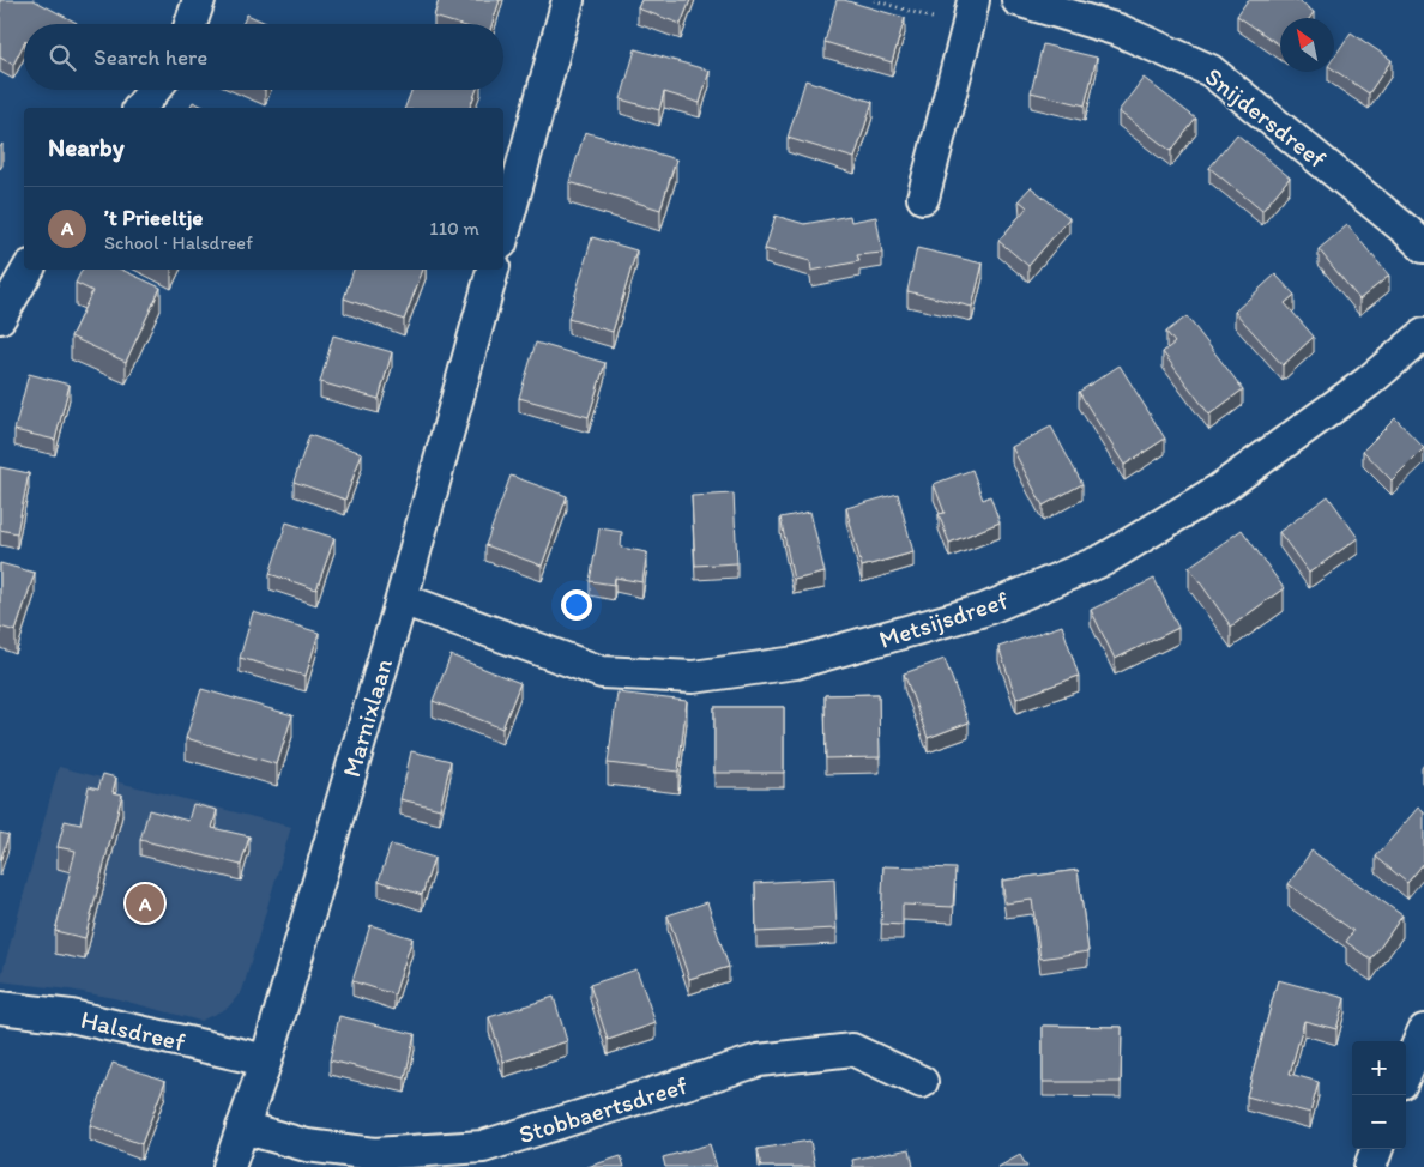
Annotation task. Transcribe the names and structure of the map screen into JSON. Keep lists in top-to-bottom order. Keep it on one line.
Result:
{"streets":{"street":["Snijdersdreef","Metsijsdreef","Marnixlaan","Halsdreef","Stobbaertsdreef"]},"crossings":[["Metsijsdreef","Marnixlaan"],["Marnixlaan","Halsdreef"],["Marnixlaan","Stobbaertsdreef"]],"north":"top left","page":{"search":"Search here","heading":"Nearby","list":[{"mark":"A","name":"’t Prieeltje","note":"School · Halsdreef","value":"110 m"}],"pins":"A","map_buttons":["+","−"]}}
